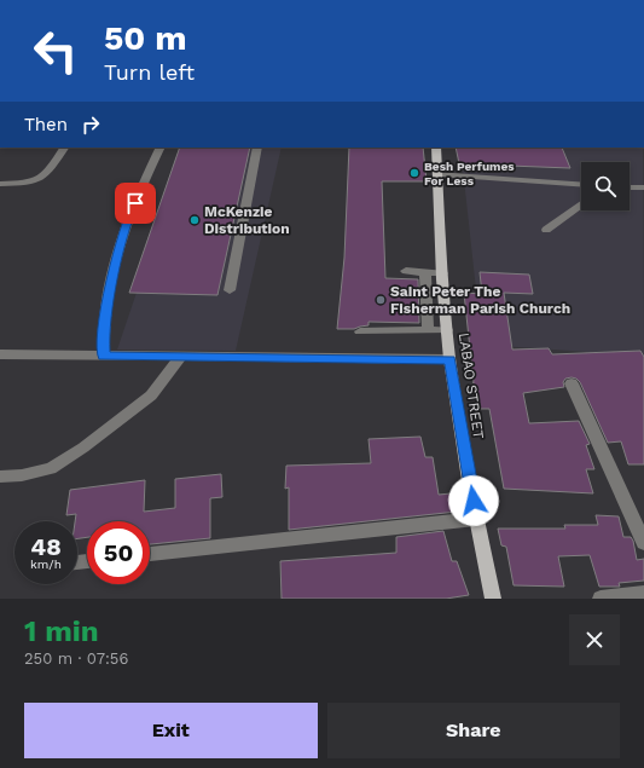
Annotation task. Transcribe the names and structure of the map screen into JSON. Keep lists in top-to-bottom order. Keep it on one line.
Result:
{"streets":{"main road":["LABAO STREET"]},"places":["Besh Perfumes For Less","McKenzie Distribution","Saint Peter The Fisherman Parish Church"],"page":{"turn":["50 m","Turn left"],"then":"Then","speed":"48 km/h","limit":"50","heading":["1 min","250 m · 07:56"],"buttons":["Exit","Share"]}}
